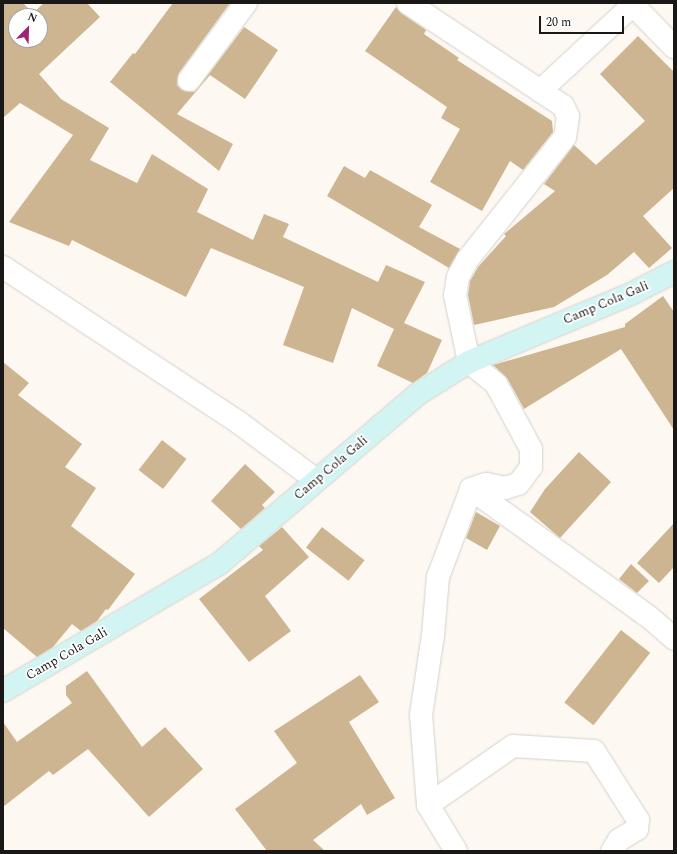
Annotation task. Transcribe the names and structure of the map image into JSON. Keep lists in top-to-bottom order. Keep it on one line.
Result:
{"streets":{"street":["Camp Cola Gali"]},"scale_bar":"20 m","north":"top right"}
